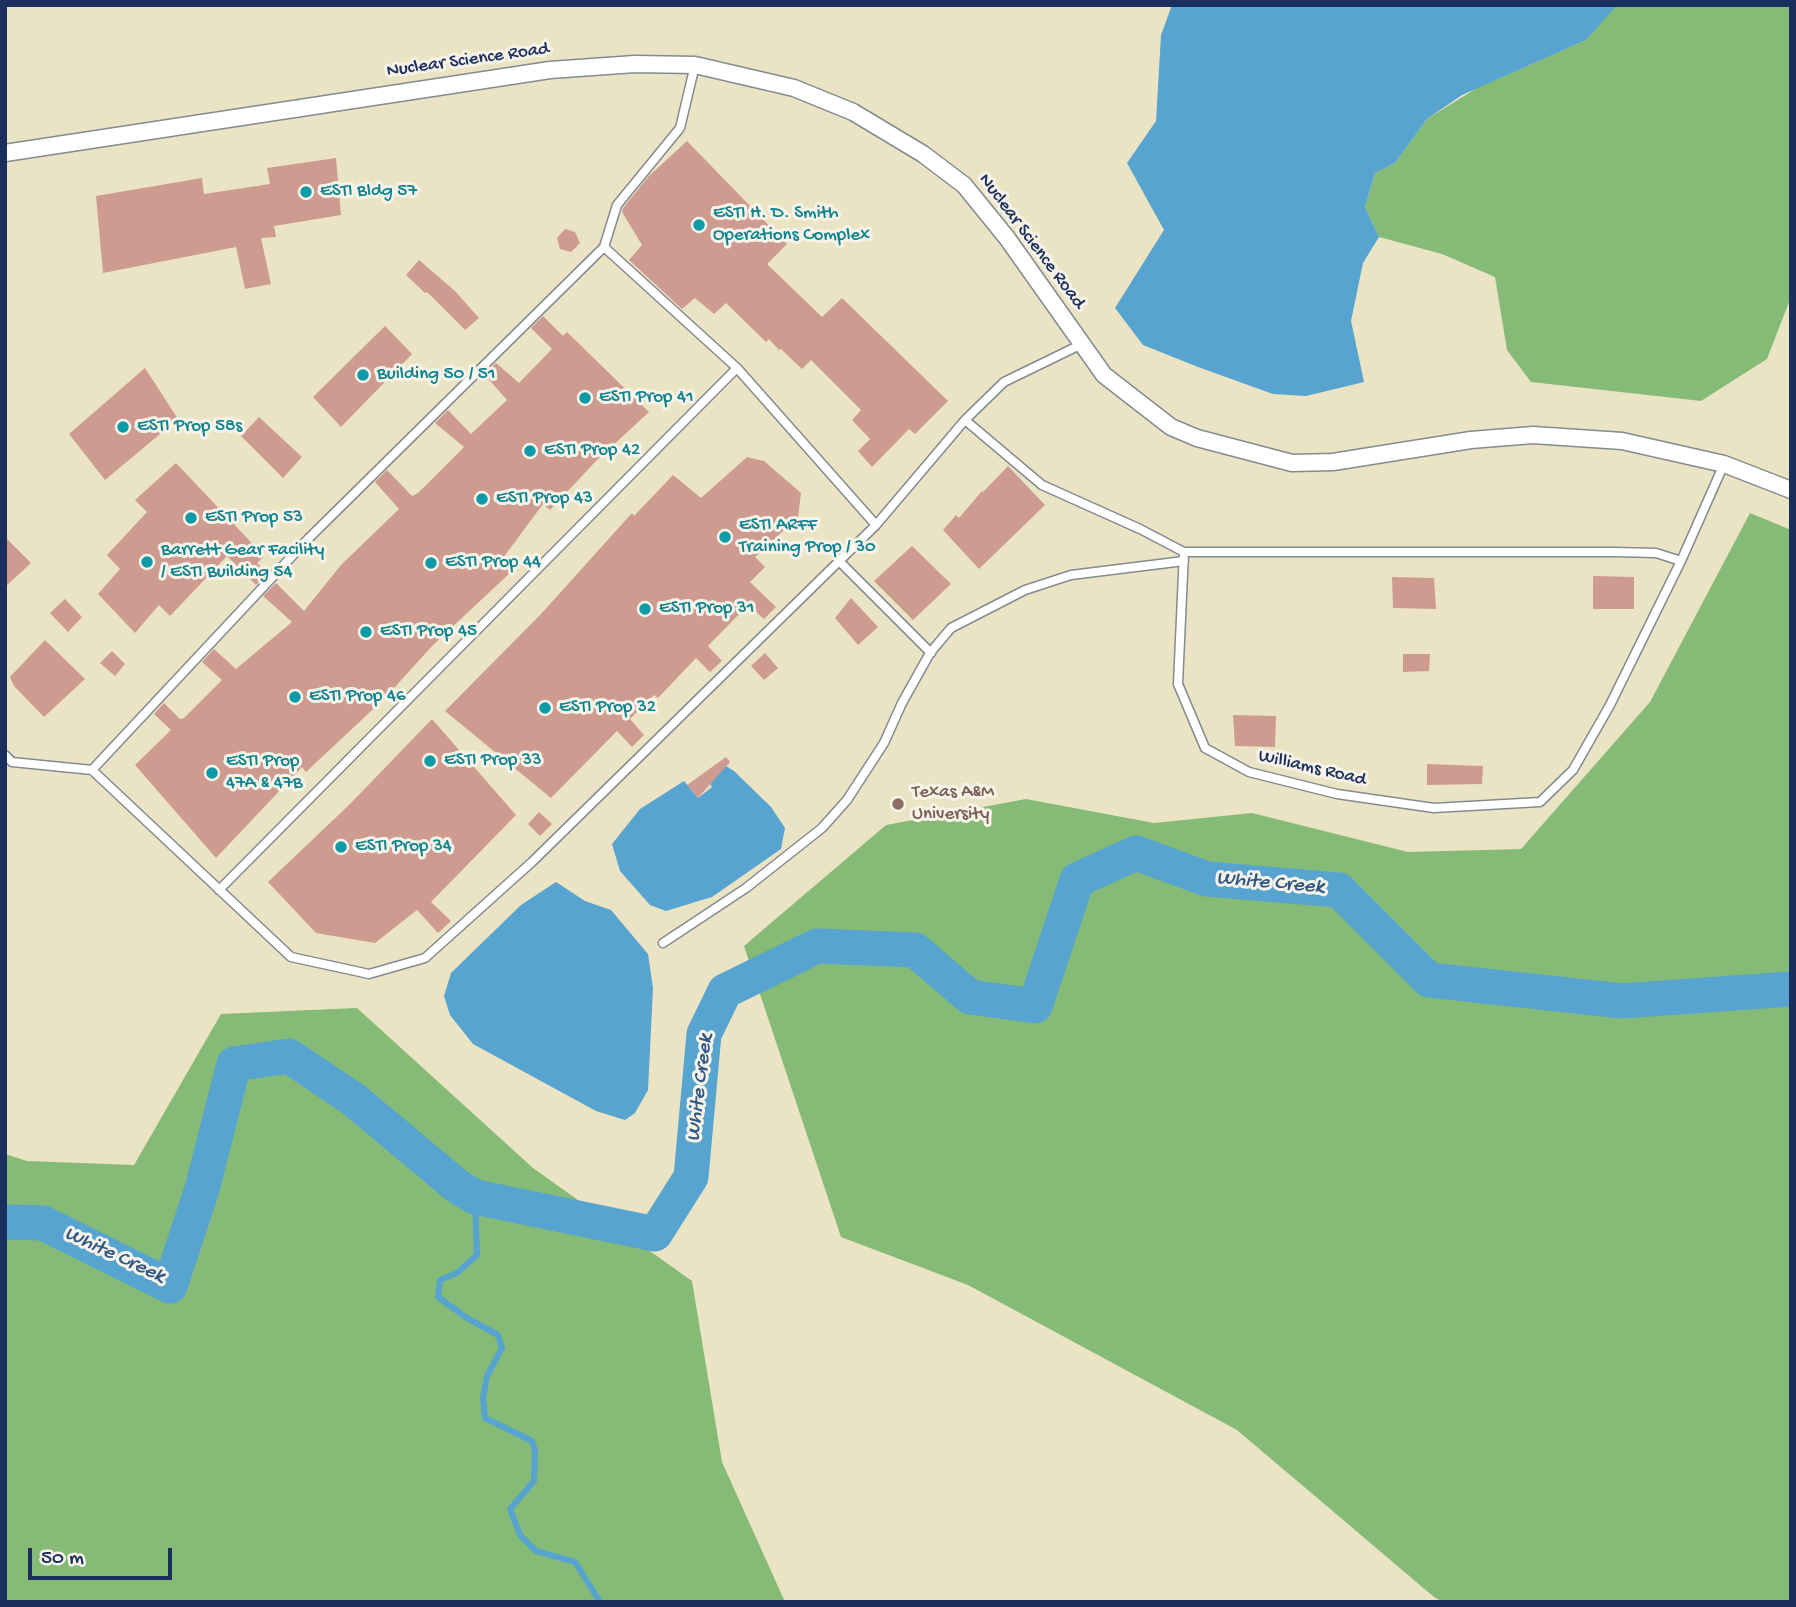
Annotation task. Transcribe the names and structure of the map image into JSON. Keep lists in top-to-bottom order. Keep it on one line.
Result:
{"streets":{"street":["Nuclear Science Road"],"lane":["Williams Road"]},"crossings":[["Nuclear Science Road","Williams Road"]],"water":["White Creek"],"places":["ESTI Bldg 57","ESTI H. D. Smith Operations Complex","Building 50 / 51","ESTI Prop 41","ESTI Prop 58s","ESTI Prop 42","ESTI Prop 43","ESTI Prop 53","ESTI ARFF Training Prop / 30","Barrett Gear Facility / ESTI Building 54","ESTI Prop 44","ESTI Prop 31","ESTI Prop 45","ESTI Prop 46","ESTI Prop 32","ESTI Prop 33","ESTI Prop 47A & 47B","Texas A&M University","ESTI Prop 34"],"scale_bar":"50 m"}
